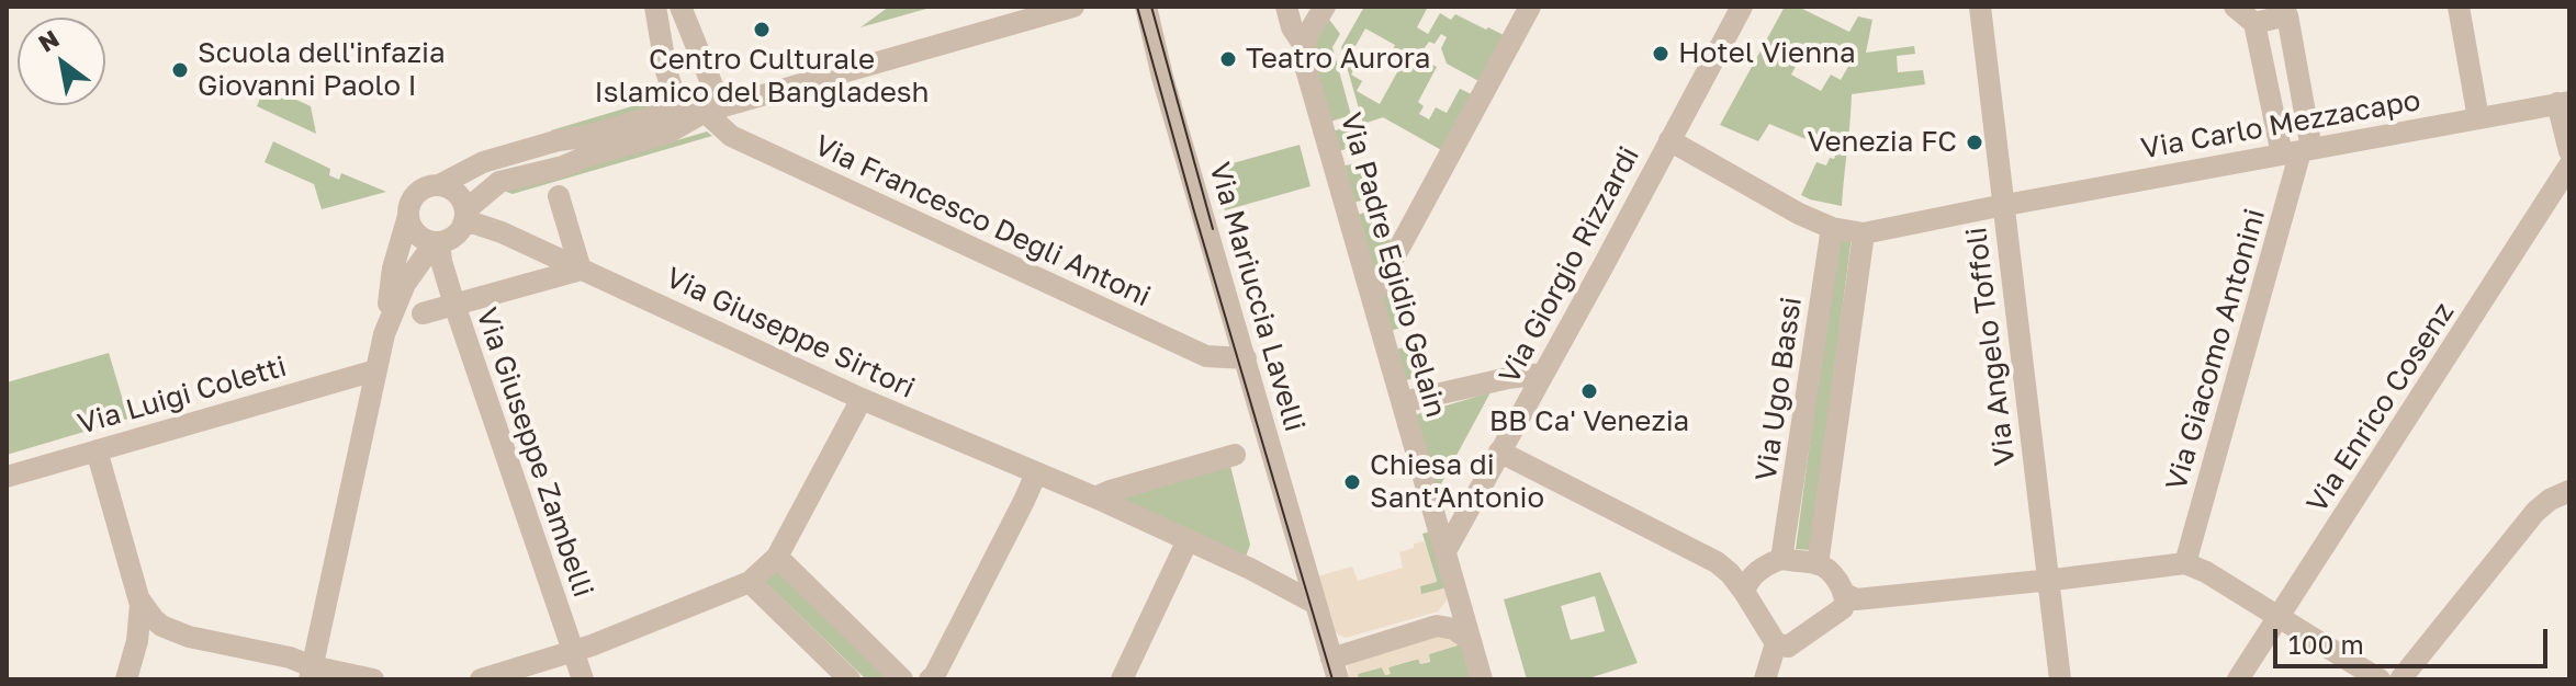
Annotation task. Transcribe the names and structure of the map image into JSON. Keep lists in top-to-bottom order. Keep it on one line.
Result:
{"streets":{"street":["Via Carlo Mezzacapo","Via Francesco Degli Antoni","Via Padre Egidio Gelain","Via Giorgio Rizzardi","Via Mariuccia Lavelli","Via Giuseppe Sirtori","Via Angelo Toffoli","Via Giacomo Antonini","Via Ugo Bassi","Via Luigi Coletti","Via Enrico Cosenz","Via Giuseppe Zambelli"]},"crossings":[["Via Carlo Mezzacapo","Via Angelo Toffoli"],["Via Carlo Mezzacapo","Via Giacomo Antonini"],["Via Francesco Degli Antoni","Via Mariuccia Lavelli"],["Via Padre Egidio Gelain","Via Giorgio Rizzardi"],["Via Mariuccia Lavelli","Via Giuseppe Sirtori"],["Via Giuseppe Sirtori","Via Giuseppe Zambelli"]],"places":["Centro Culturale Islamico del Bangladesh","Hotel Vienna","Teatro Aurora","Scuola dell'infazia Giovanni Paolo I","Venezia FC","BB Ca' Venezia","Chiesa di Sant'Antonio"],"scale_bar":"100 m","north":"top left"}
